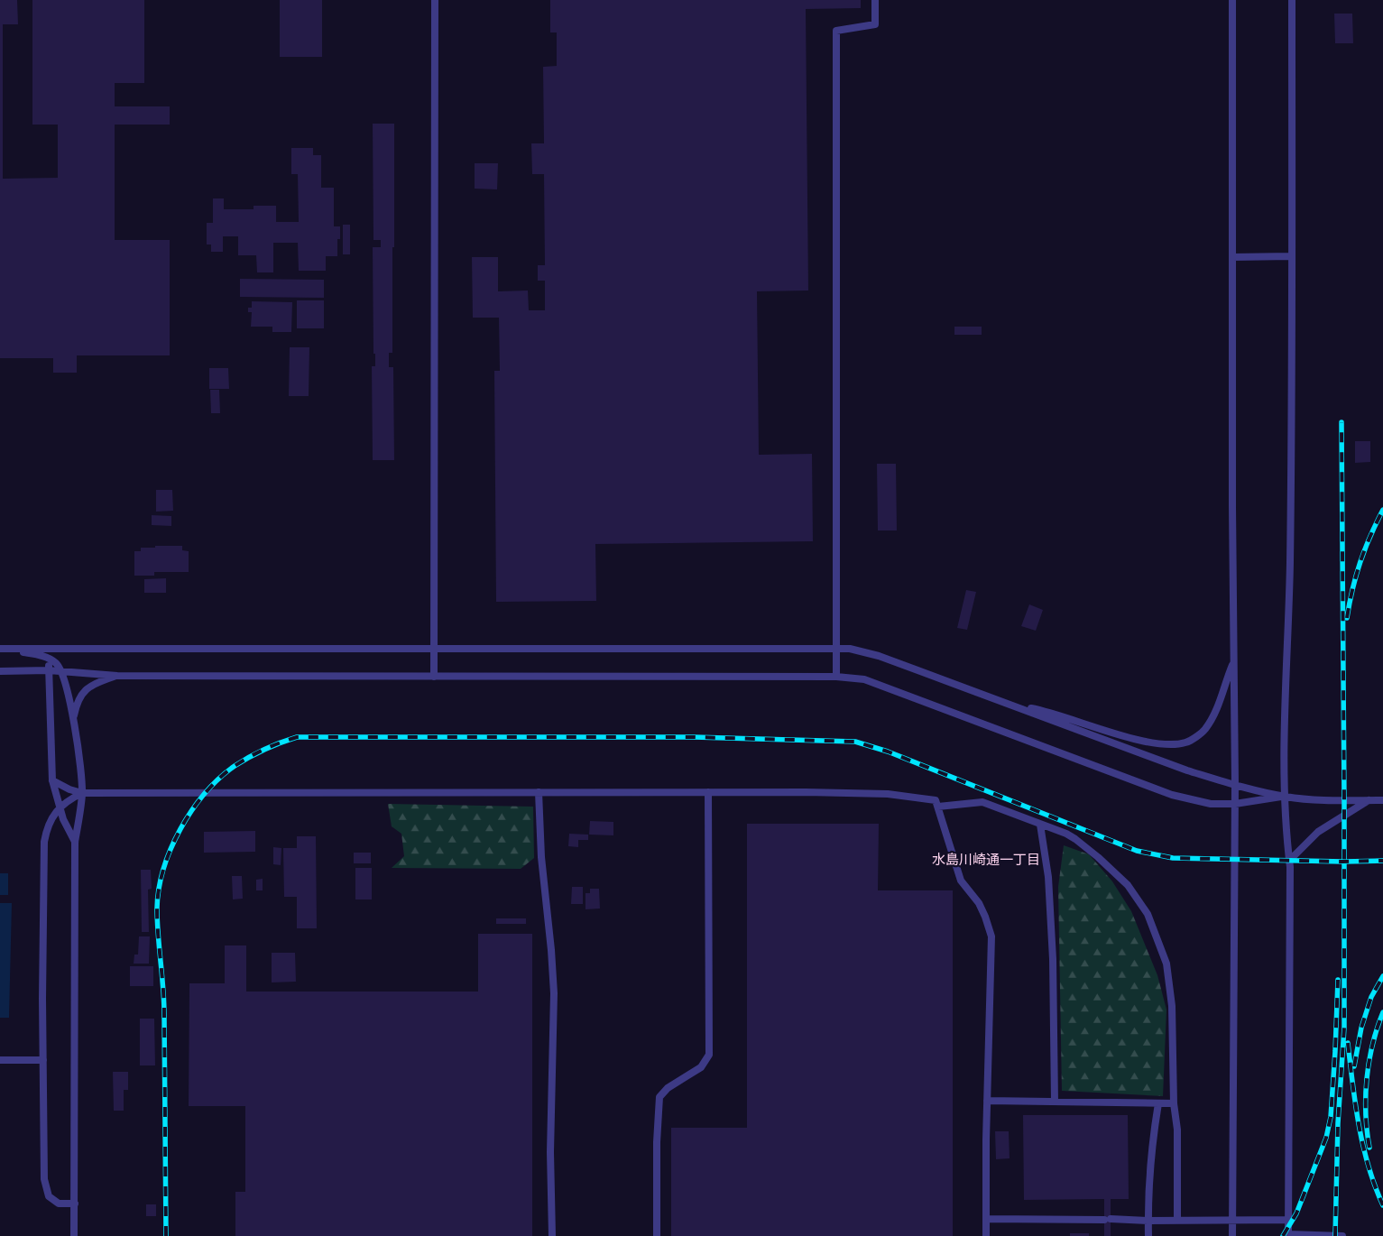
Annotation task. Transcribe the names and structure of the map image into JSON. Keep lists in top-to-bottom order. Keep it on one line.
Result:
{"districts":["水島川崎通一丁目"]}
